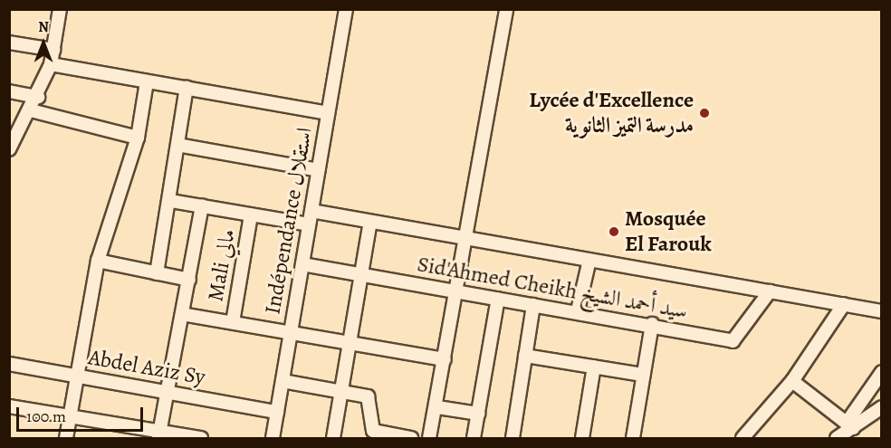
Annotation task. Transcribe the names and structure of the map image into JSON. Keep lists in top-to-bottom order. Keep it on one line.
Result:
{"streets":{"street":["Indépendance استقلال","Mali مالي","Sid'Ahmed Cheikh سيد أحمد الشيخ","Abdel Aziz Sy"]},"crossings":[["Indépendance استقلال","Sid'Ahmed Cheikh سيد أحمد الشيخ"],["Indépendance استقلال","Abdel Aziz Sy"]],"places":["Lycée d'Excellence مدرسة التميز الثانوية","Mosquée El Farouk"],"scale_bar":"100 m","north":"top"}
